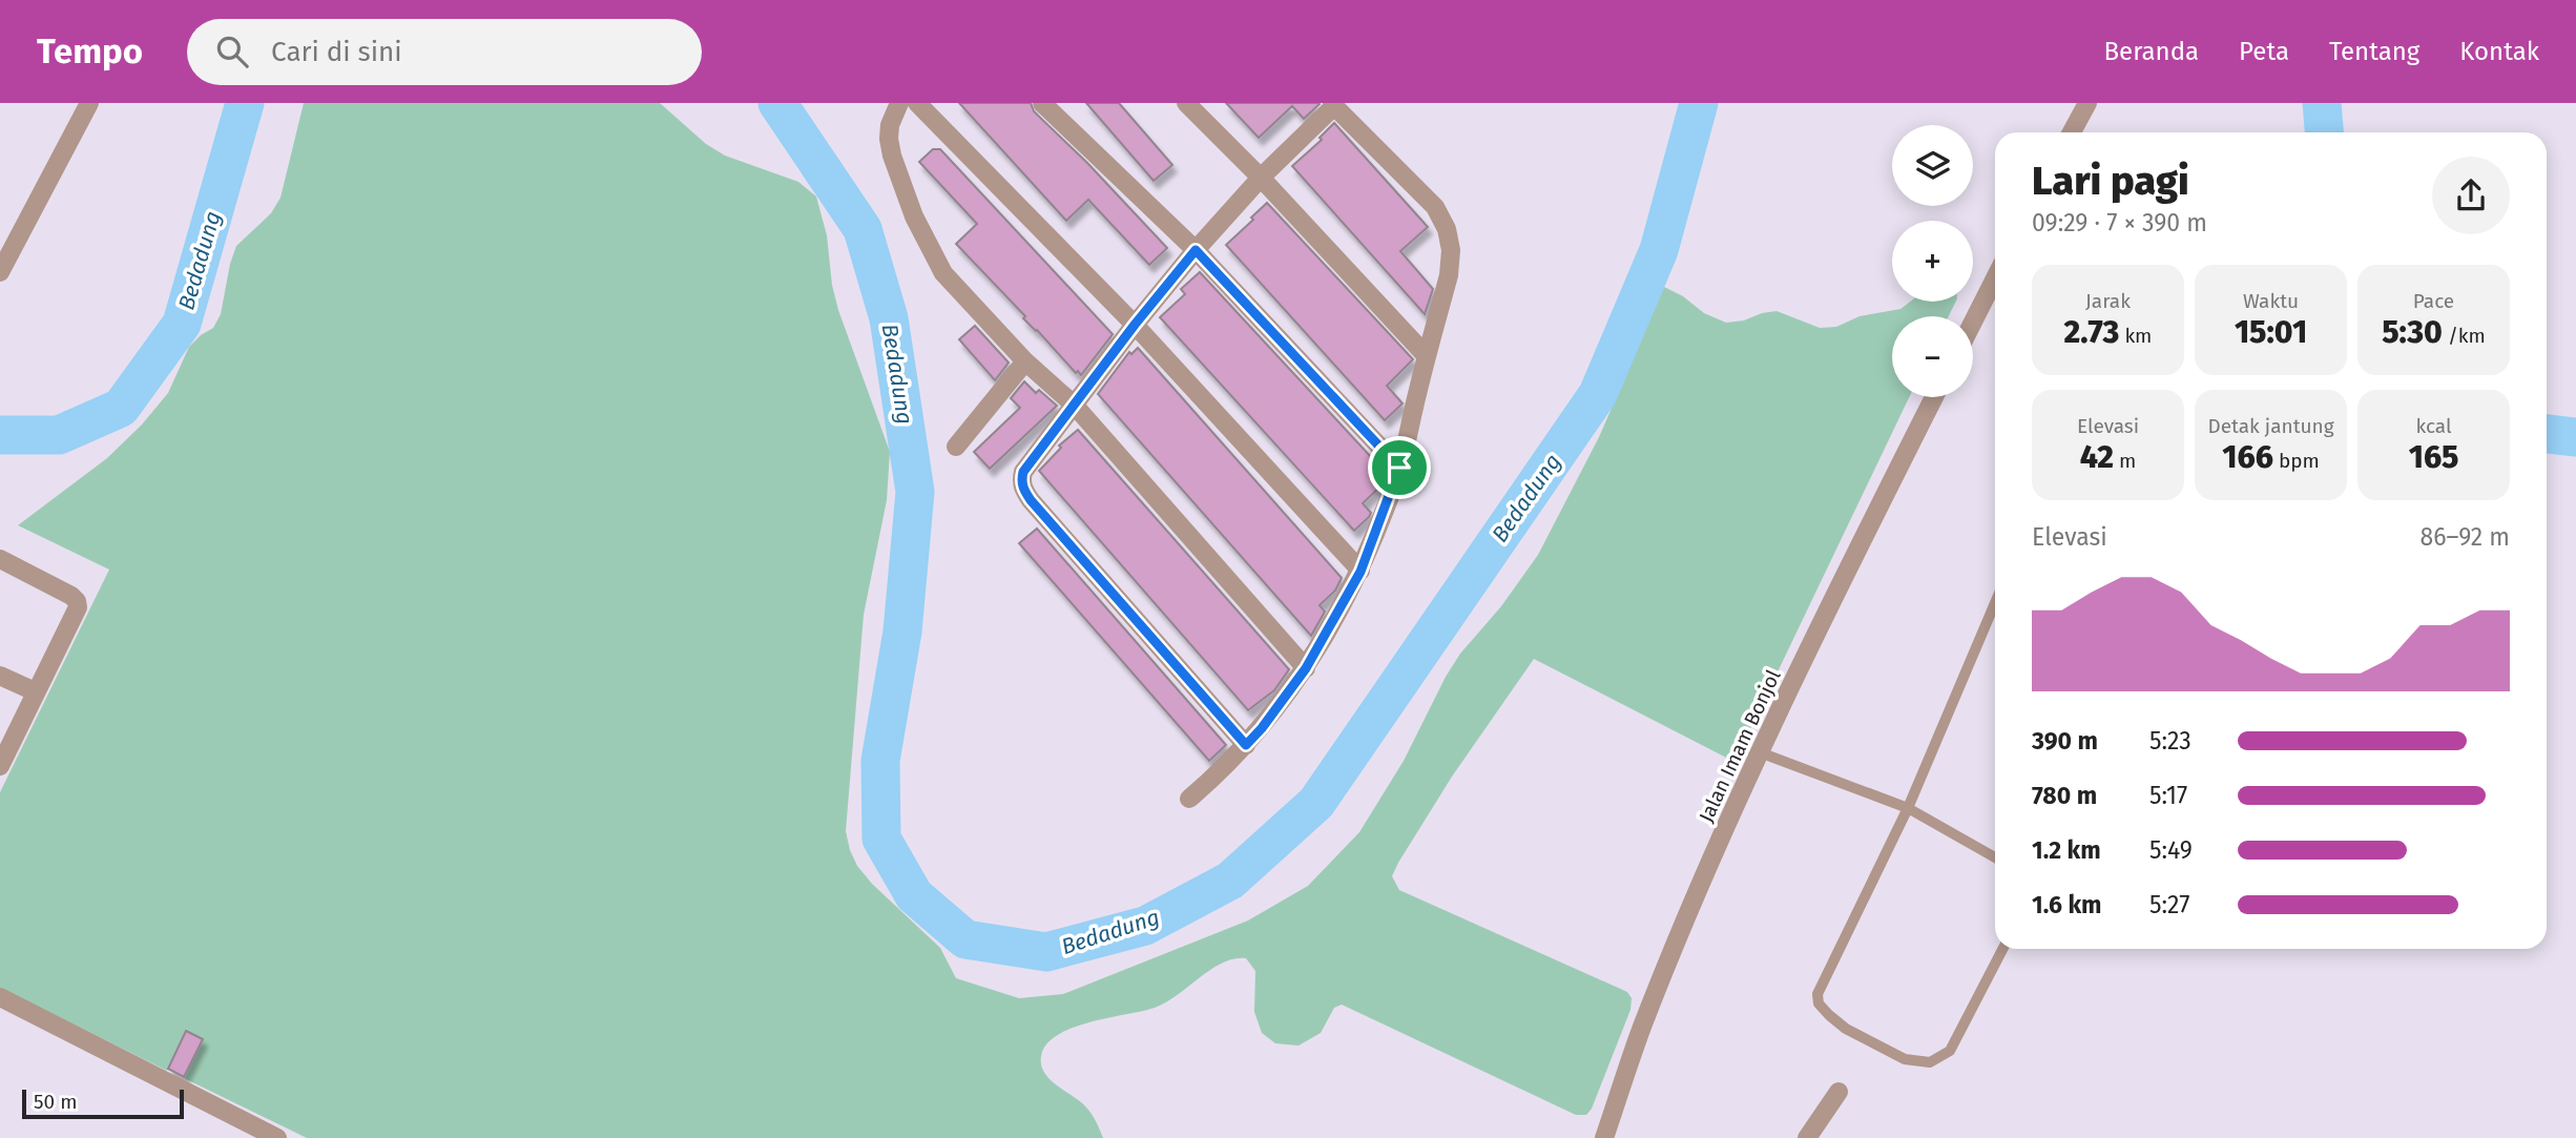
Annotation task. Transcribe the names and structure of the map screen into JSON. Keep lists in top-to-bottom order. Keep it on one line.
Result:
{"streets":{"street":["Jalan Imam Bonjol"]},"water":["Bedadung"],"scale_bar":"50 m","page":{"header":"Tempo","search":"Cari di sini","nav":["Beranda","Peta","Tentang","Kontak"],"map_buttons":["+","−"],"heading":["Lari pagi","09:29 · 7 × 390 m"],"stats":[["Jarak","2.73 km"],["Waktu","15:01"],["Pace","5:30 /km"],["Elevasi","42 m"],["Detak jantung","166 bpm"],["kcal","165"]],"chart":["Elevasi","86–92 m"],"list":[{"name":"390 m","note":"5:23"},{"name":"780 m","note":"5:17"},{"name":"1.2 km","note":"5:49"},{"name":"1.6 km","note":"5:27"}],"scale":"50 m"}}
